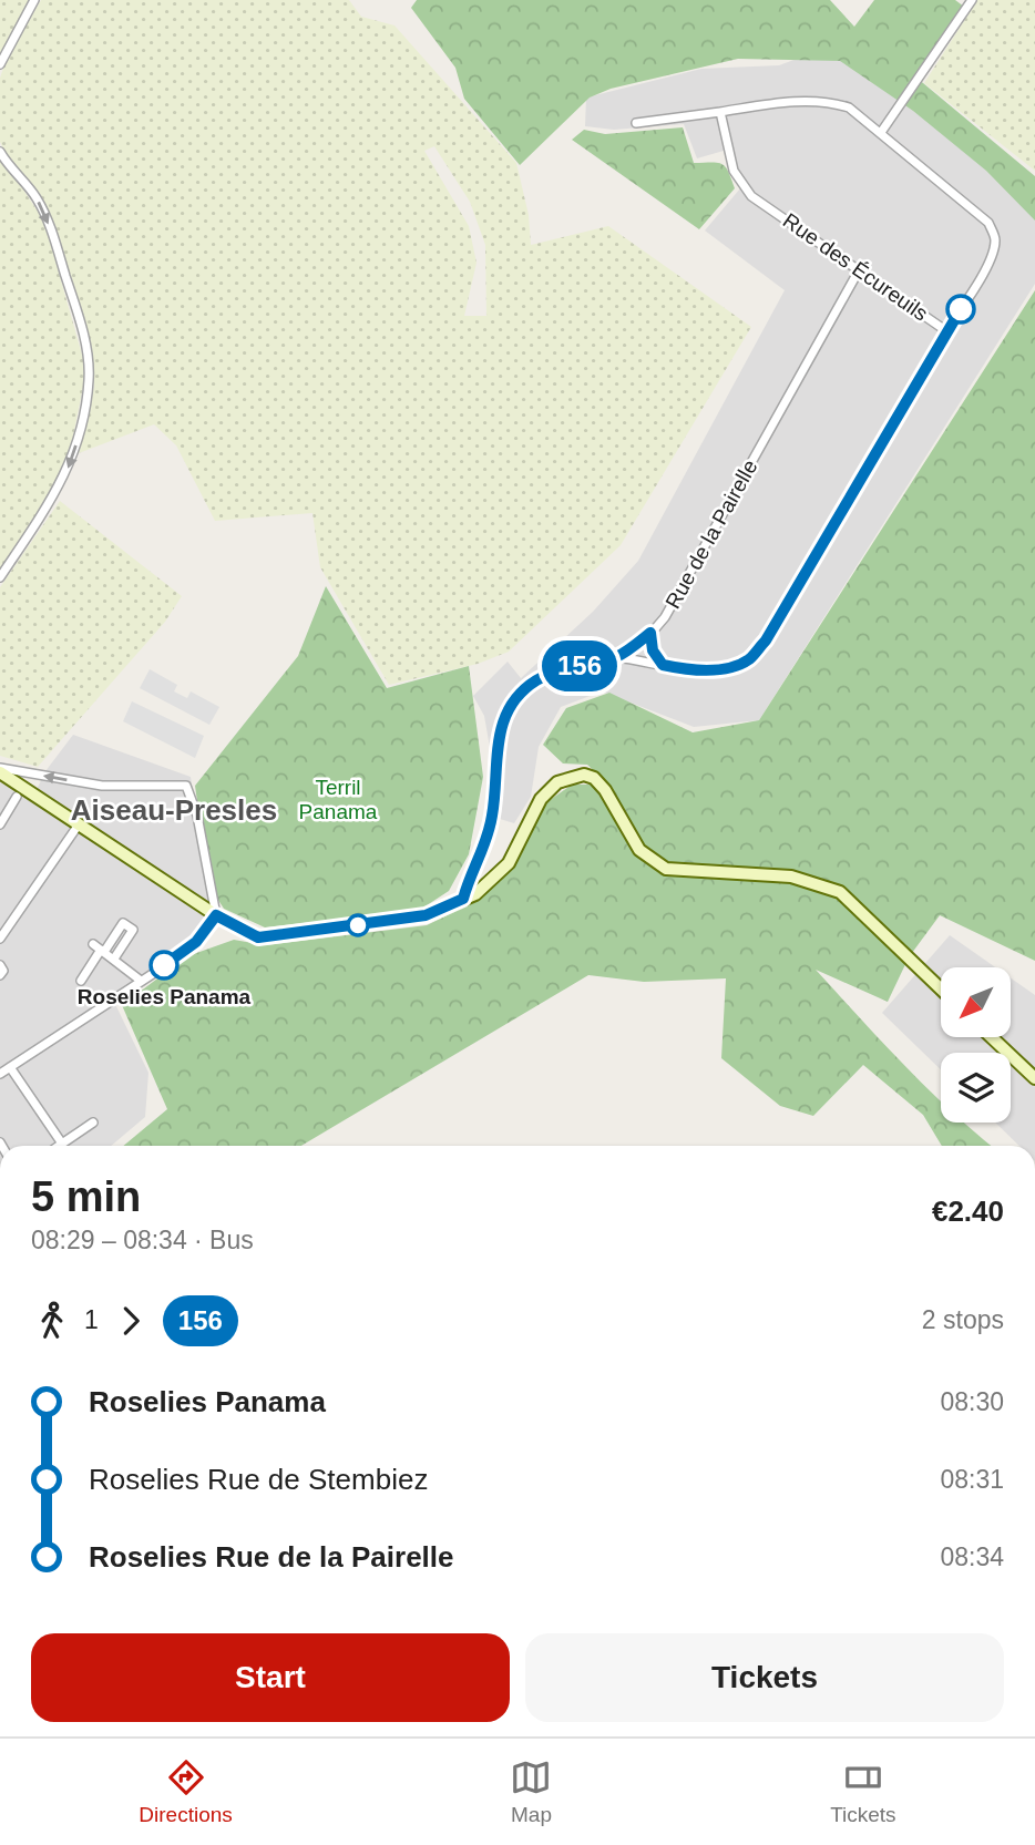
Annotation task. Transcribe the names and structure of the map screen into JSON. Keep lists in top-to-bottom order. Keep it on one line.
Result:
{"streets":{"street":["Rue des Écureuils","Rue de la Pairelle"]},"crossings":[["Rue des Écureuils","Rue de la Pairelle"]],"districts":["Aiseau-Presles"],"parks":["Terril Panama"],"places":["Roselies Panama"],"lines":["bus line 156"],"north":"bottom left","page":{"on_map":"156","heading":["5 min","08:29 – 08:34 · Bus","€2.40"],"legs":["1","156","2 stops"],"list":[{"name":"Roselies Panama","value":"08:30"},{"name":"Roselies Rue de Stembiez","value":"08:31"},{"name":"Roselies Rue de la Pairelle","value":"08:34"}],"buttons":["Start","Tickets"],"tabs":["Directions","Map","Tickets"]}}
